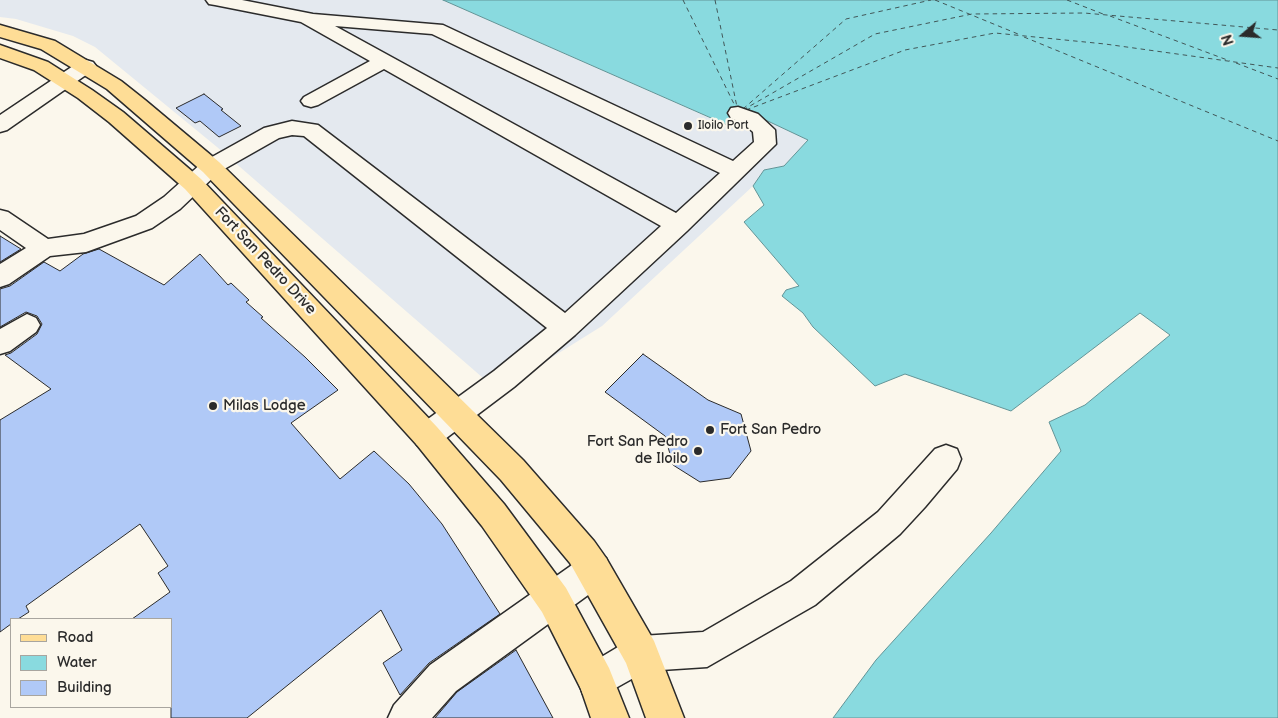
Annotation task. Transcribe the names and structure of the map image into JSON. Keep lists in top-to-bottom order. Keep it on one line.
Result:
{"streets":{"main road":["Fort San Pedro Drive"]},"places":["Iloilo Port","Milas Lodge","Fort San Pedro","Fort San Pedro de Iloilo"],"legend":["Road","Water","Building"],"north":"left"}
